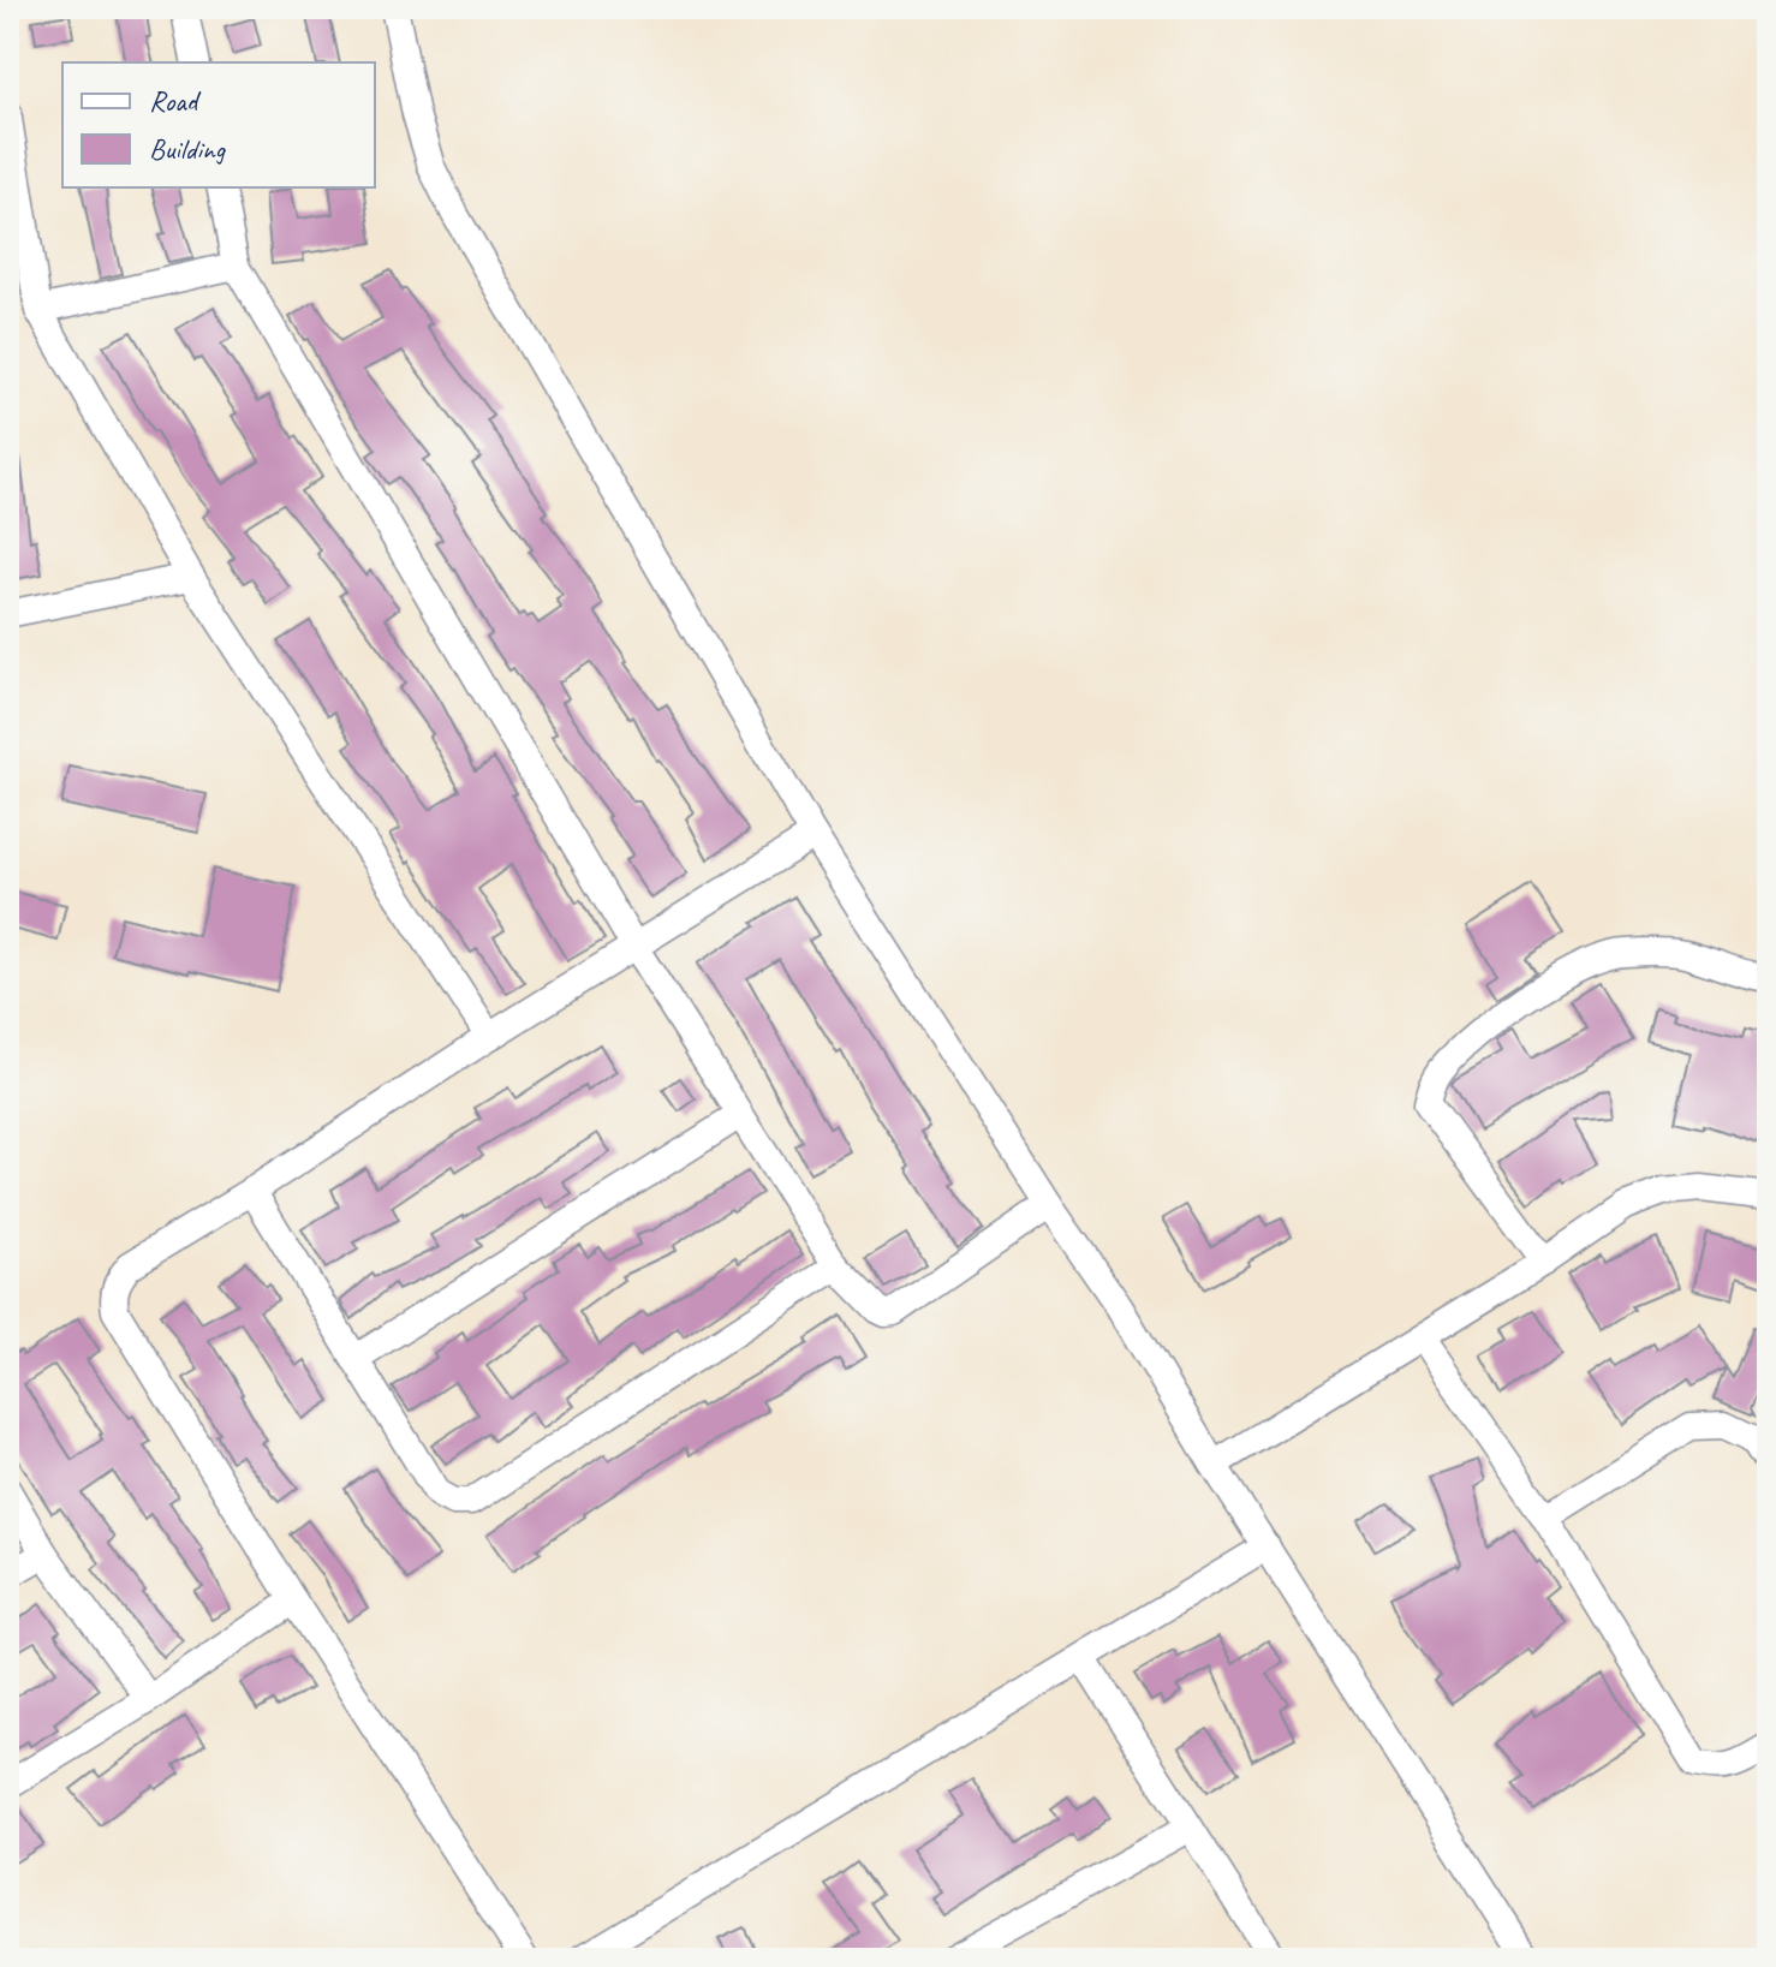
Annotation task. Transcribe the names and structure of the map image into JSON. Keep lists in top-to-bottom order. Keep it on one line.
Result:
{"legend":["Road","Building"]}
